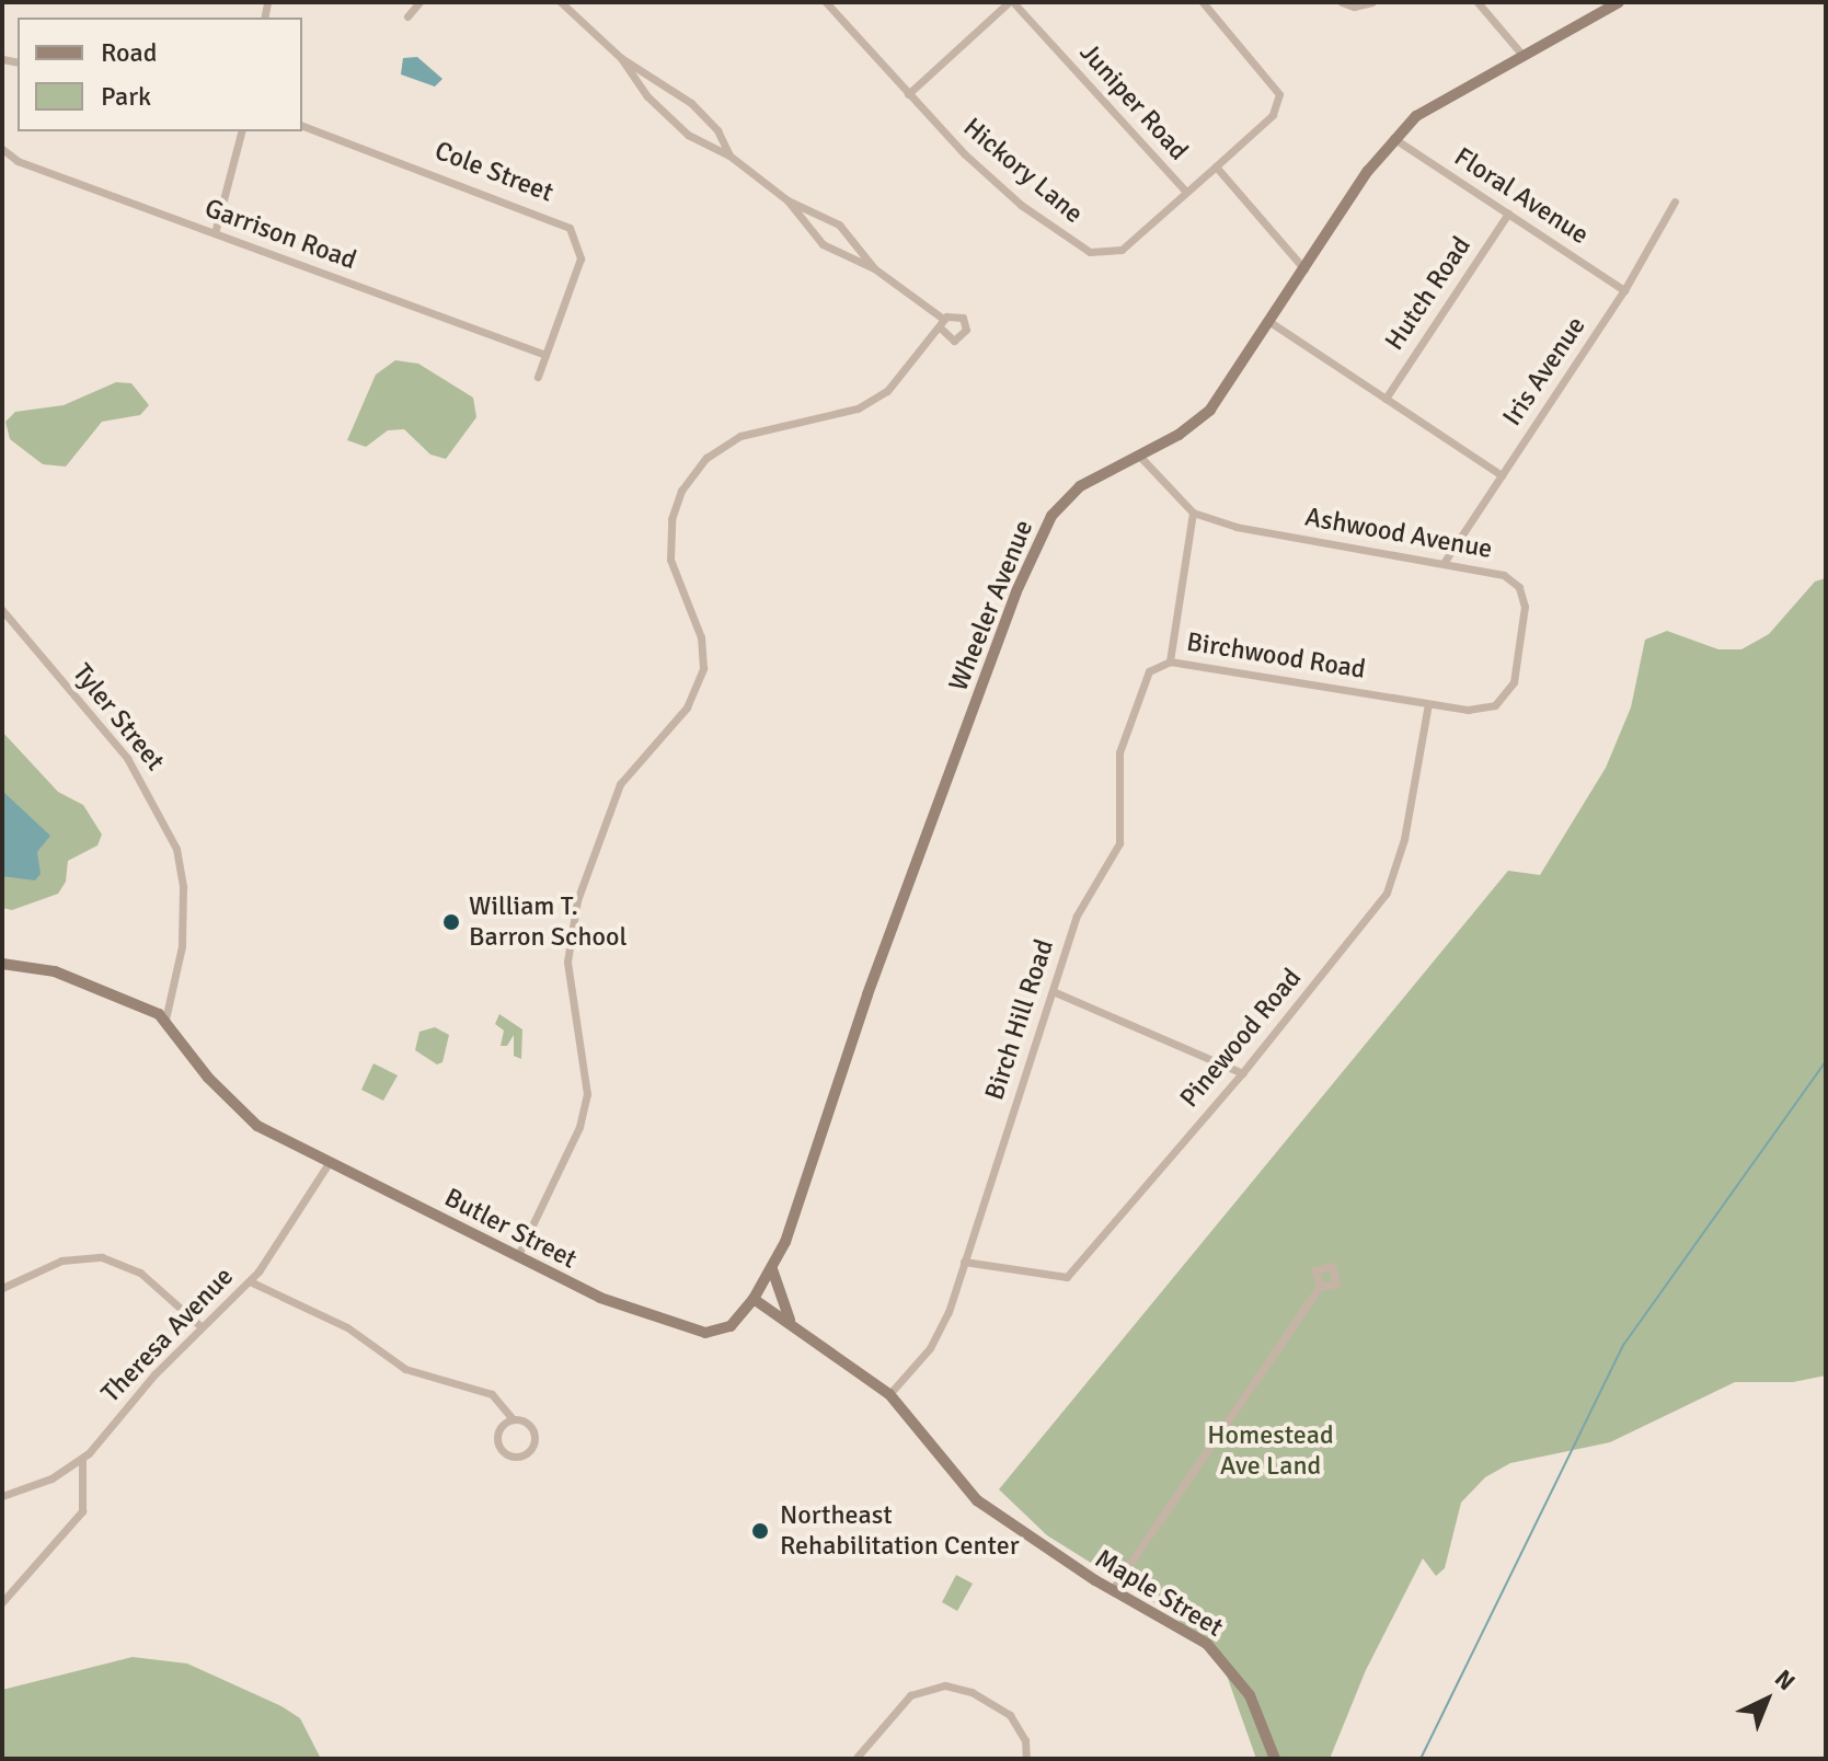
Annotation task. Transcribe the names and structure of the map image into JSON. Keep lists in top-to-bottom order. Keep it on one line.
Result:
{"streets":{"street":["Juniper Road","Hickory Lane","Cole Street","Floral Avenue","Garrison Road","Hutch Road","Iris Avenue","Ashwood Avenue","Wheeler Avenue","Birchwood Road","Tyler Street","Birch Hill Road","Pinewood Road","Butler Street","Theresa Avenue","Maple Street"]},"crossings":[["Juniper Road","Hickory Lane"],["Cole Street","Garrison Road"],["Floral Avenue","Hutch Road"],["Floral Avenue","Iris Avenue"],["Floral Avenue","Wheeler Avenue"],["Iris Avenue","Ashwood Avenue"],["Ashwood Avenue","Birchwood Road"],["Wheeler Avenue","Butler Street"],["Birchwood Road","Birch Hill Road"],["Birchwood Road","Pinewood Road"],["Tyler Street","Butler Street"],["Birch Hill Road","Pinewood Road"],["Birch Hill Road","Maple Street"],["Butler Street","Theresa Avenue"]],"parks":["Homestead Ave Land"],"places":["William T. Barron School","Northeast Rehabilitation Center"],"legend":["Road","Park"],"north":"top right"}
